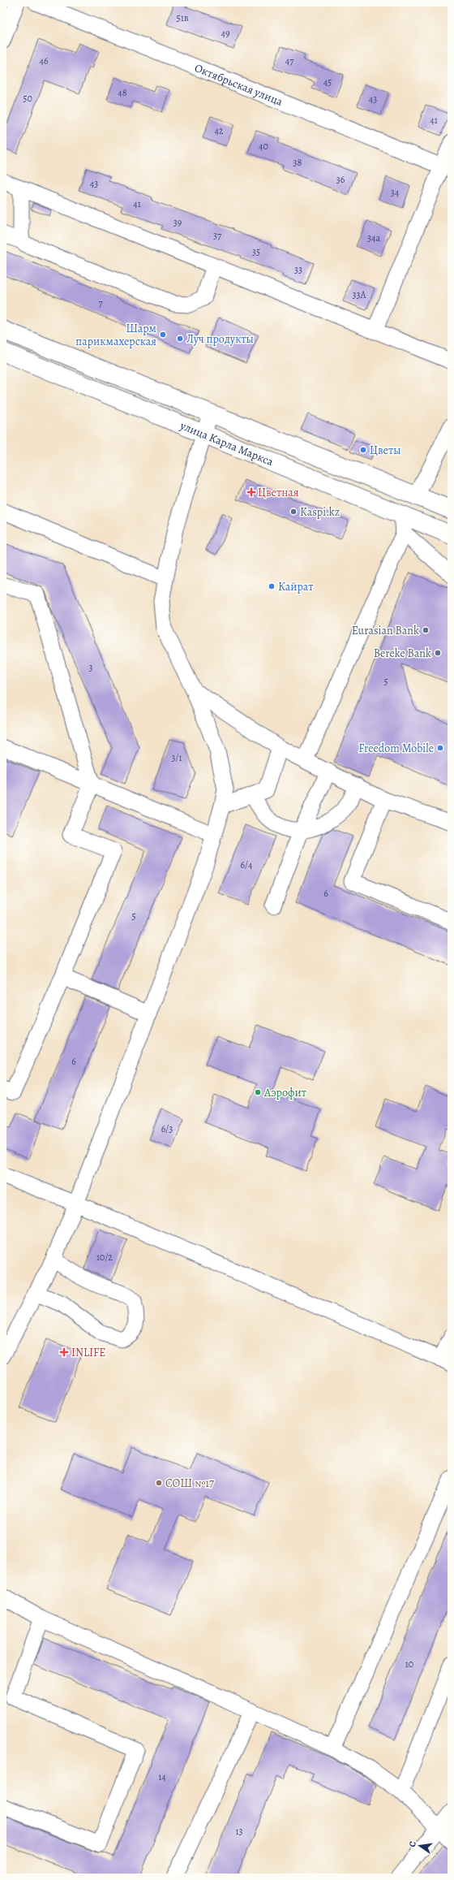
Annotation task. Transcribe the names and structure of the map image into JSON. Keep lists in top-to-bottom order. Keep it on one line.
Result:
{"streets":{"main road":["улица Карла Маркса"],"street":["Октябрьская улица"]},"places":{"other":["Шарм парикмахерская","Луч продукты","Цветы","Kaspi.kz","Кайрат","Eurasian Bank","Bereke Bank","Freedom Mobile","Аэрофит","СОШ №17"],"health":["Цветная","INLIFE"]},"house_numbers":["51в","49","46","47","45","48","50","43","41","42","40","38","36","43","34","41","39","37","34а","35","33","33А","7","3","5","3/1","6/4","6","5","6","6/3","10/2","10","14","13"],"north":"left"}
